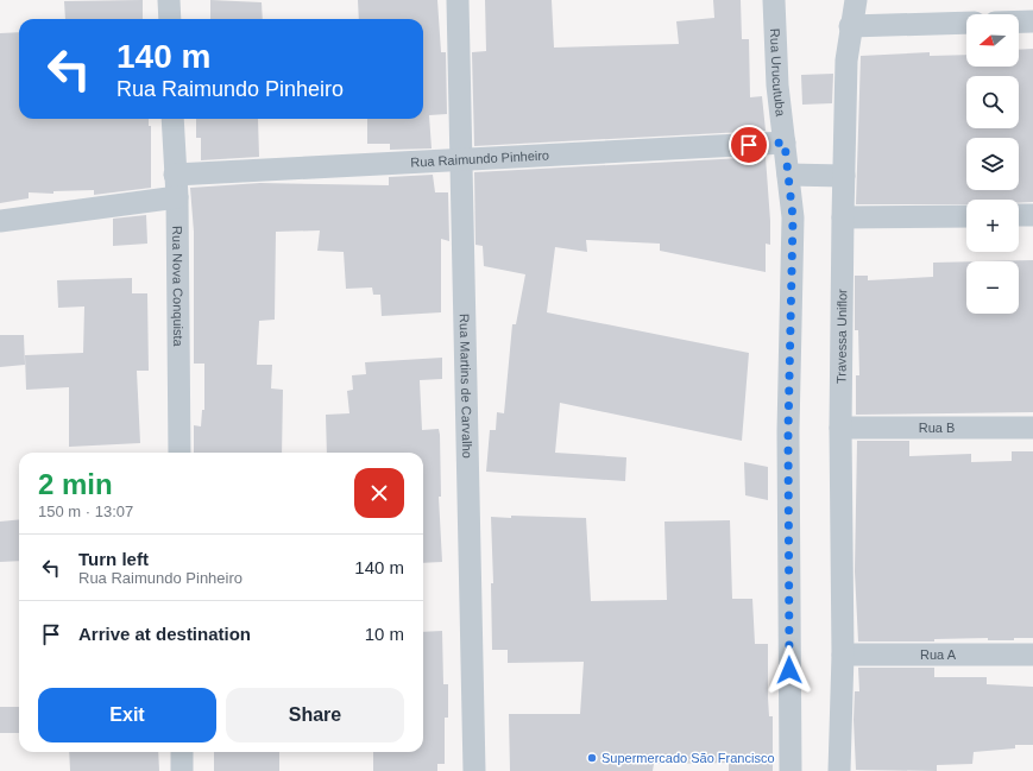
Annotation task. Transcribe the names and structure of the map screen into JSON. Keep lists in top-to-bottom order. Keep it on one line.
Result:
{"streets":{"street":["Rua Urucutuba","Rua Raimundo Pinheiro","Rua Nova Conquista","Travessa Uniflor","Rua Martins de Carvalho","Rua B","Rua A"]},"crossings":[["Rua Urucutuba","Rua Raimundo Pinheiro"],["Rua Raimundo Pinheiro","Rua Nova Conquista"],["Rua Raimundo Pinheiro","Rua Martins de Carvalho"],["Travessa Uniflor","Rua B"],["Travessa Uniflor","Rua A"]],"places":["Supermercado São Francisco"],"north":"left","page":{"map_buttons":["+","−"],"turn":["140 m","Rua Raimundo Pinheiro"],"heading":["2 min","150 m · 13:07"],"list":[{"name":"Turn left","note":"Rua Raimundo Pinheiro","value":"140 m"},{"name":"Arrive at destination","value":"10 m"}],"buttons":["Exit","Share"]}}
